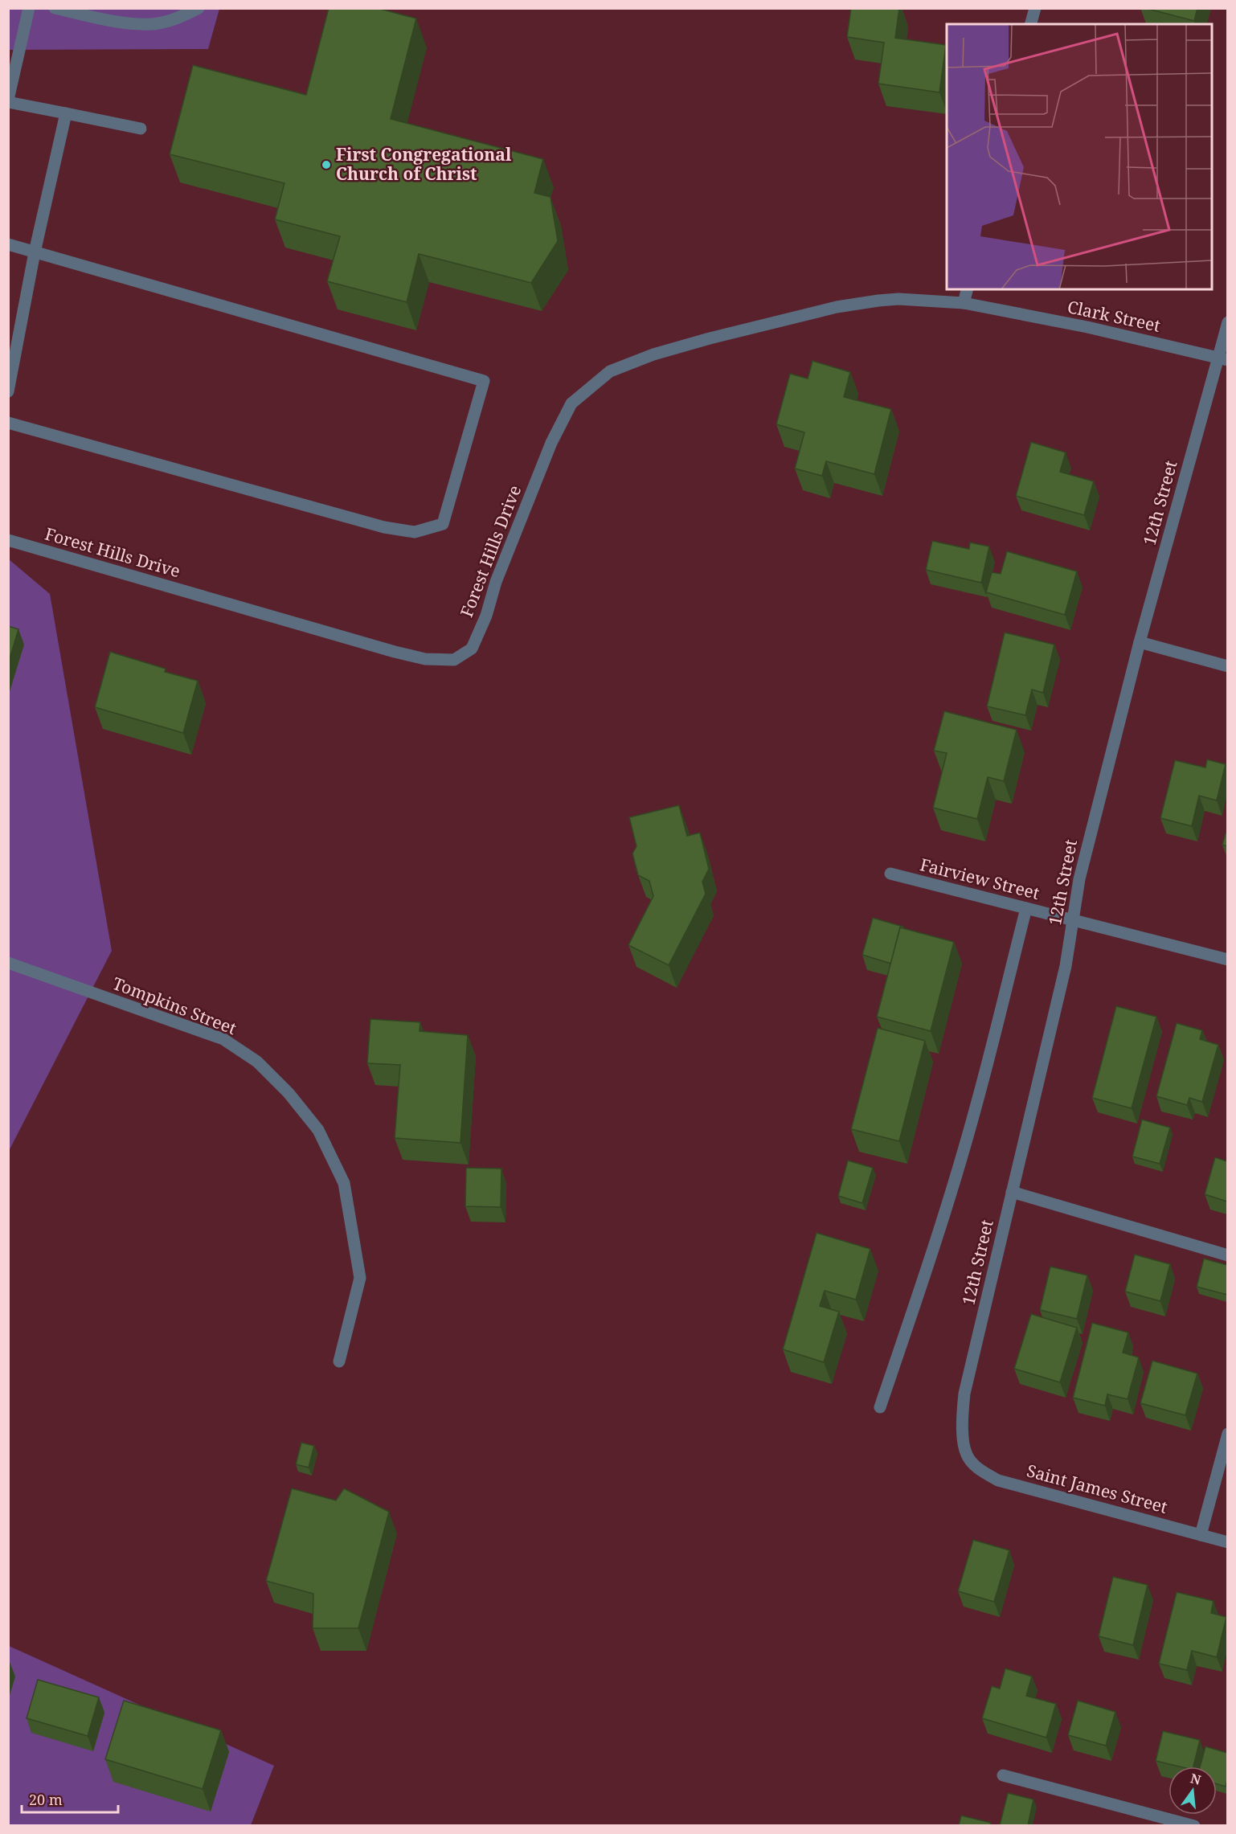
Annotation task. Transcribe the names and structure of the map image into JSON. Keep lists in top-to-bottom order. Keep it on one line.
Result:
{"streets":{"street":["Clark Street","12th Street","Forest Hills Drive","Fairview Street","Tompkins Street","Saint James Street"]},"crossings":[["Clark Street","12th Street"],["Clark Street","Forest Hills Drive"],["12th Street","Fairview Street"],["12th Street","Saint James Street"]],"places":["First Congregational Church of Christ"],"scale_bar":"20 m","north":"top"}
